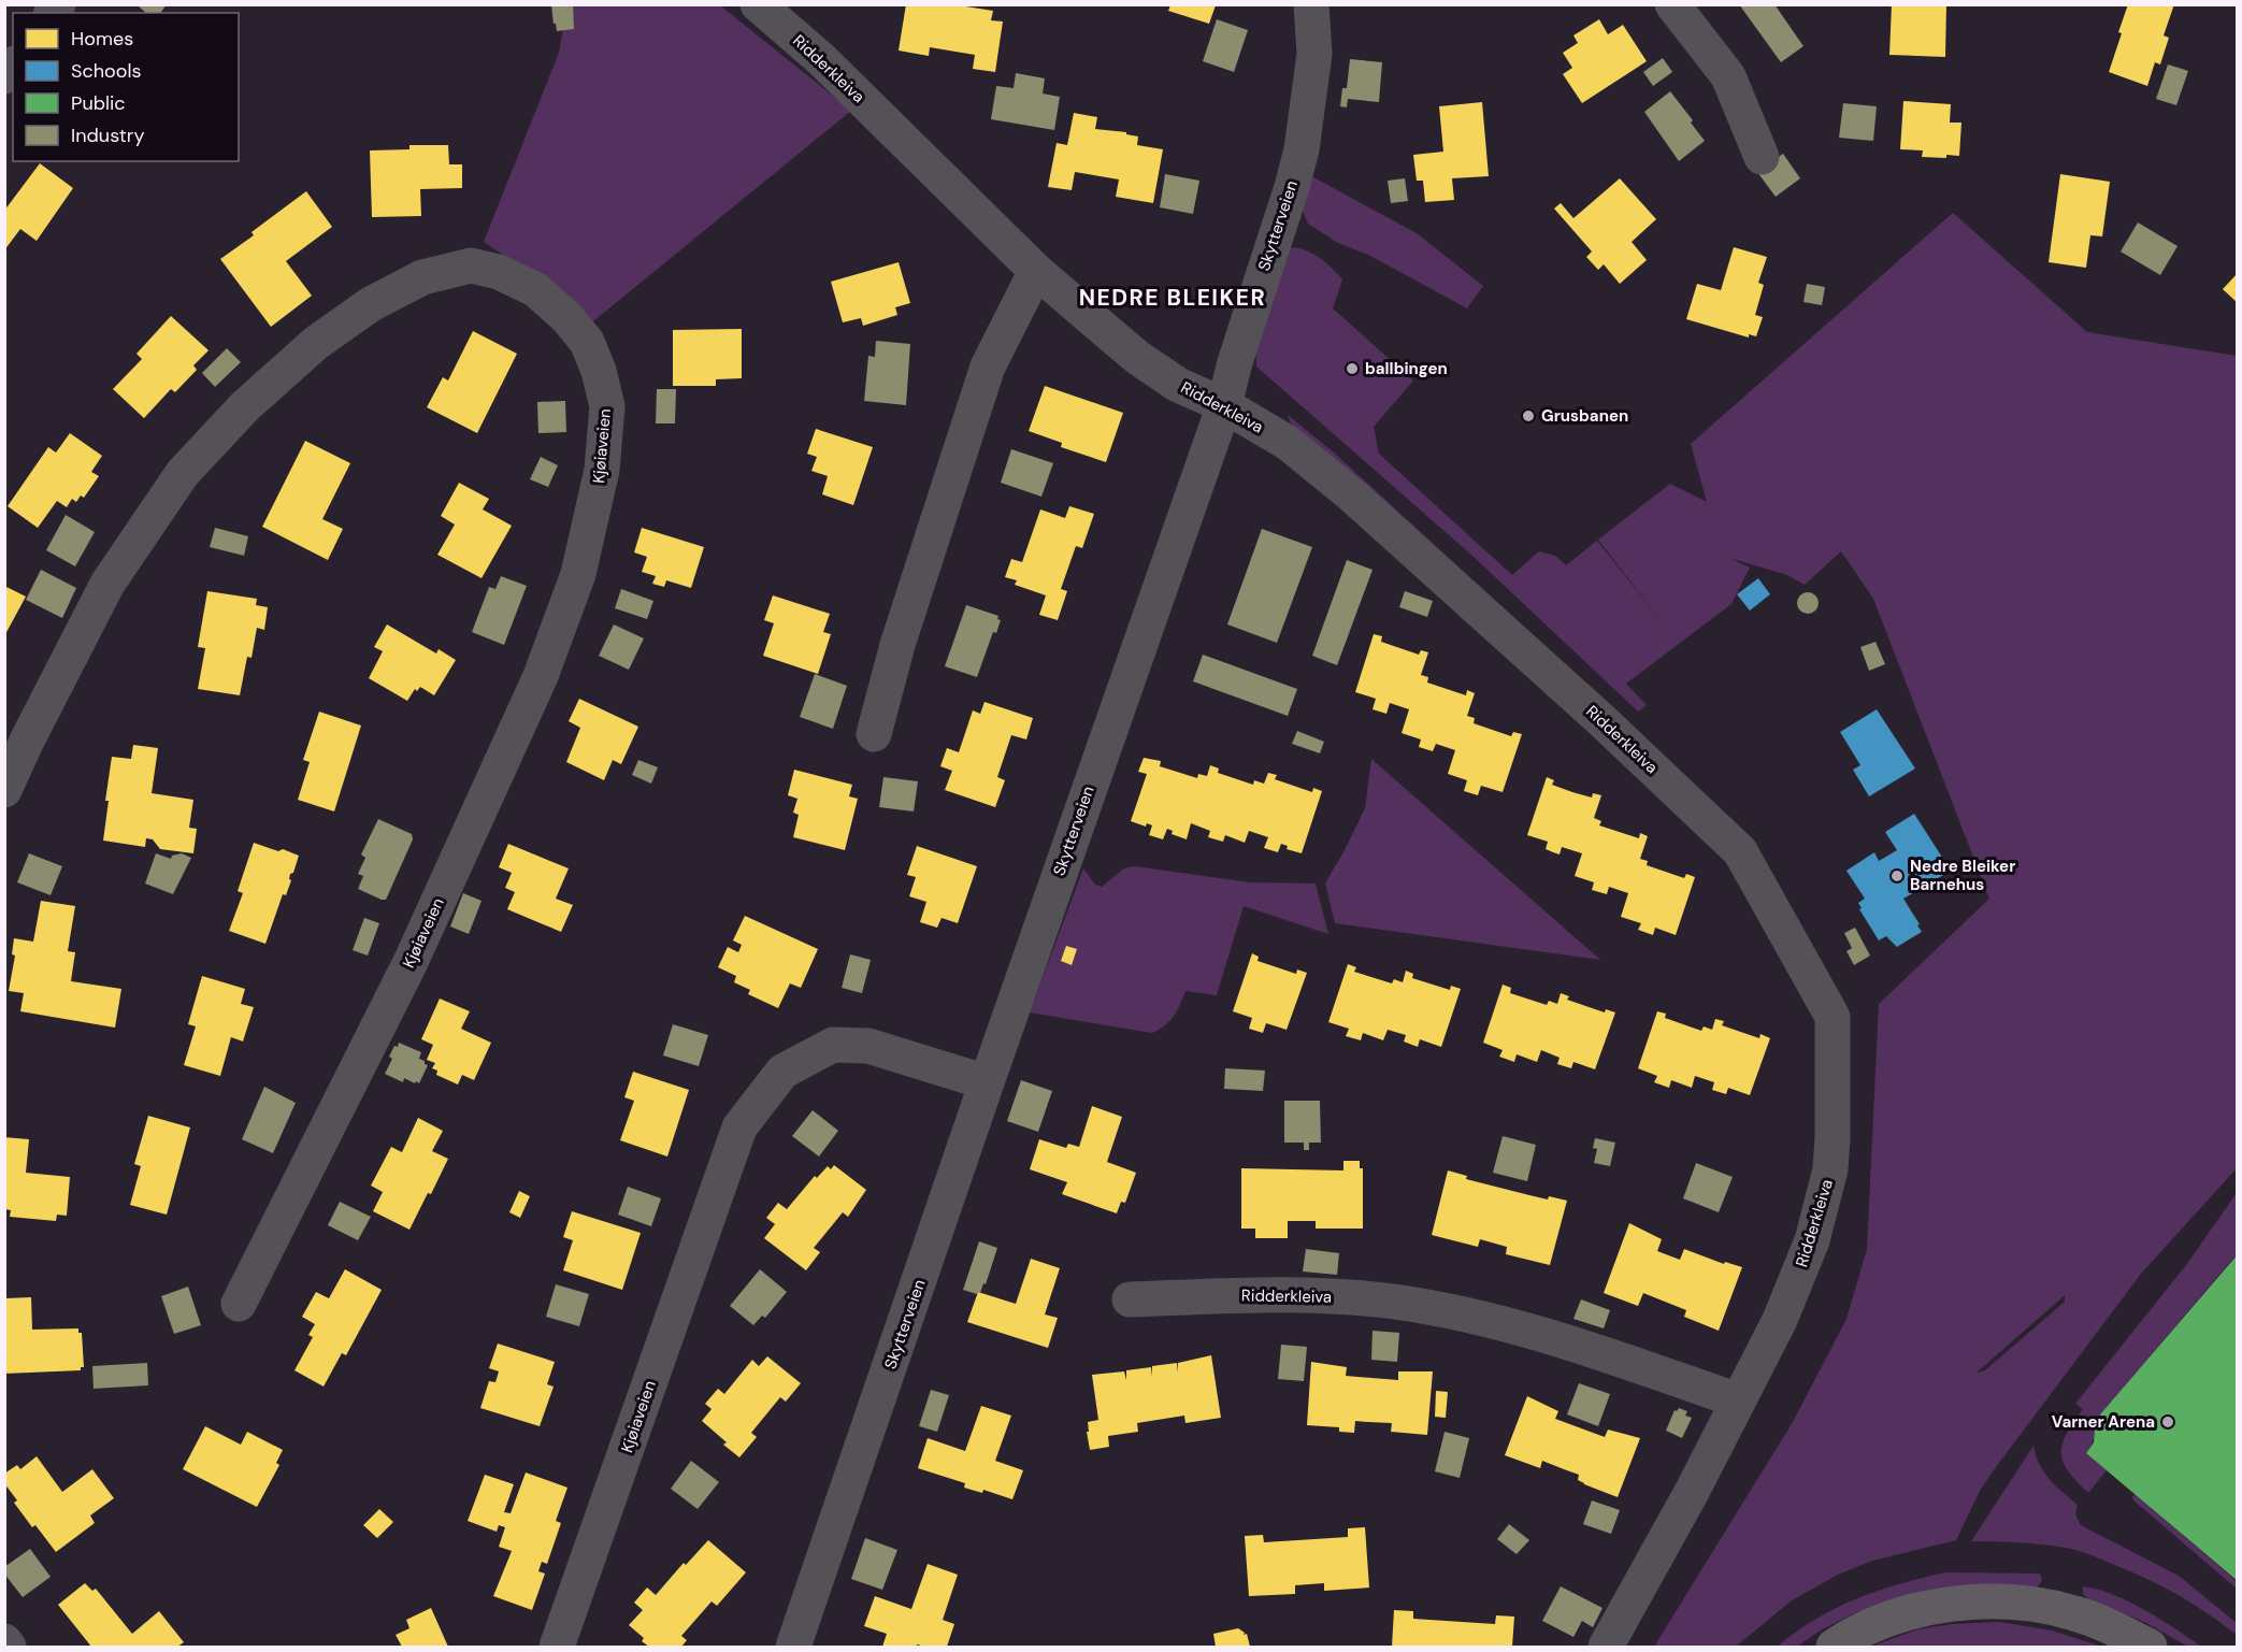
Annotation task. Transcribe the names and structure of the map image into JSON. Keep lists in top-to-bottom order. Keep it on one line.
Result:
{"streets":{"street":["Ridderkleiva","Skytterveien","Kjøiaveien"]},"crossings":[["Ridderkleiva","Skytterveien"],["Skytterveien","Kjøiaveien"]],"districts":["NEDRE BLEIKER"],"places":["ballbingen","Grusbanen","Nedre Bleiker Barnehus","Varner Arena"],"legend":["Homes","Schools","Public","Industry"]}
